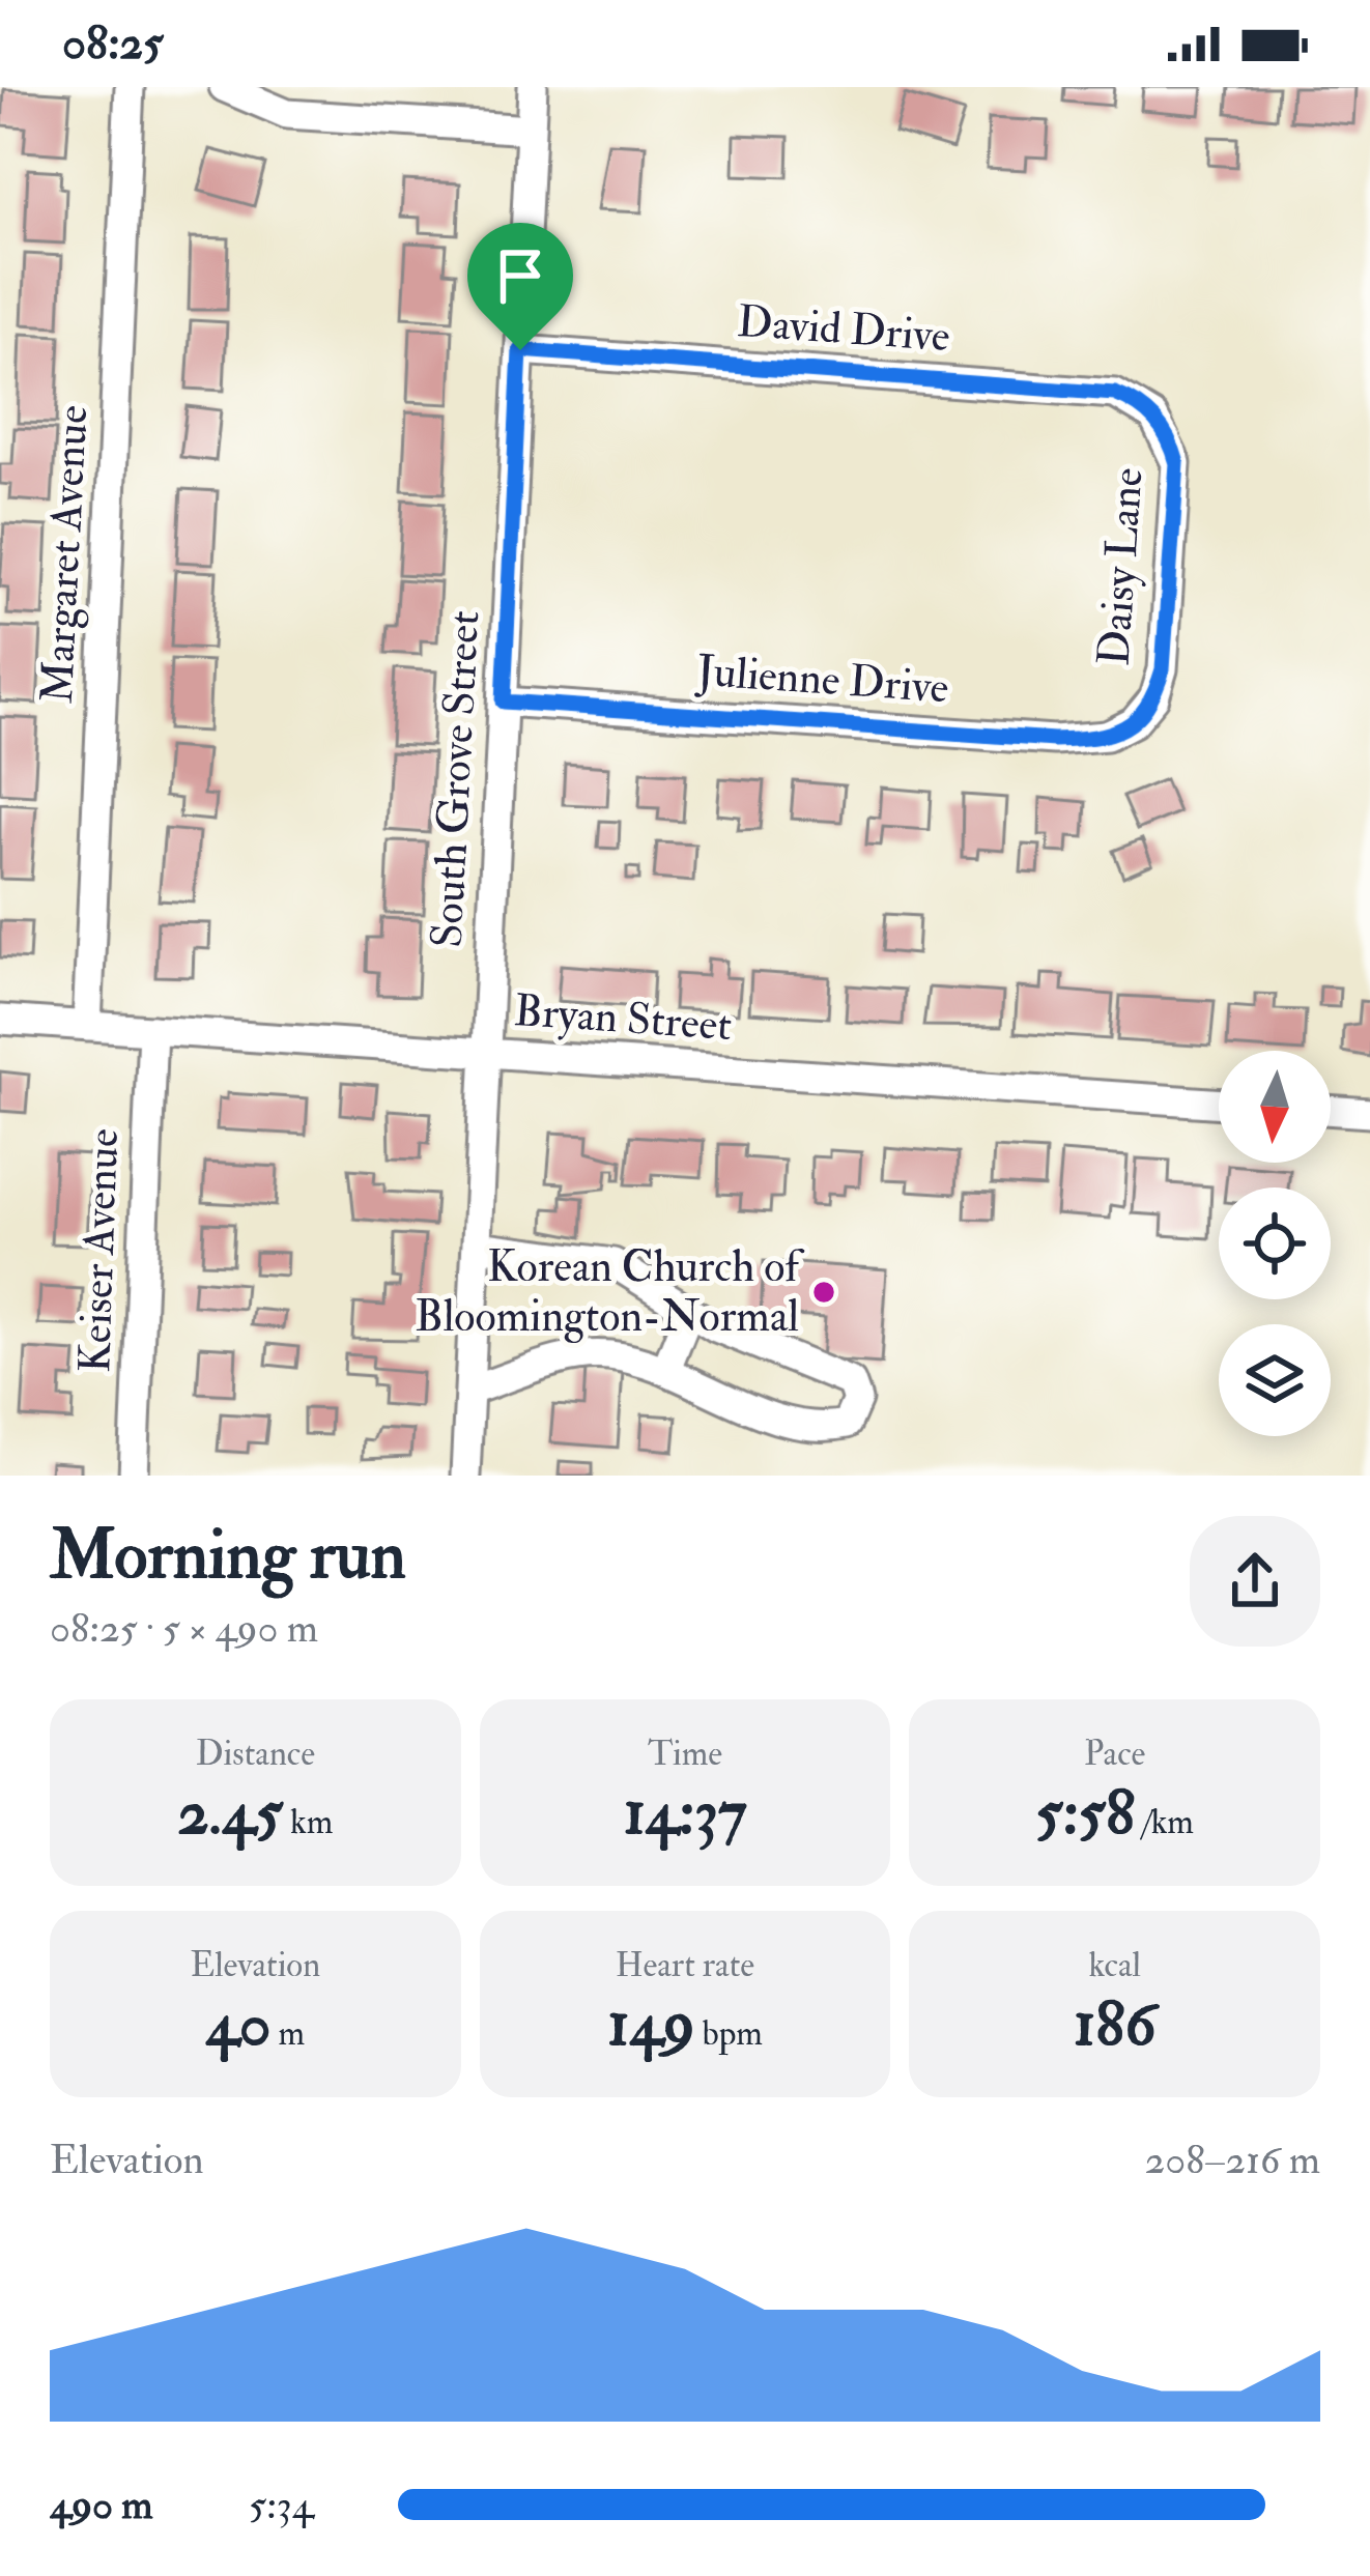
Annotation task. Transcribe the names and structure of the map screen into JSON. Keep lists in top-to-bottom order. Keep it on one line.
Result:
{"streets":{"street":["David Drive","Margaret Avenue","Daisy Lane","Julienne Drive","South Grove Street","Bryan Street","Keiser Avenue"]},"crossings":[["David Drive","Daisy Lane"],["David Drive","South Grove Street"],["Margaret Avenue","Bryan Street"],["Daisy Lane","Julienne Drive"],["Julienne Drive","South Grove Street"],["South Grove Street","Bryan Street"],["Bryan Street","Keiser Avenue"]],"places":["Korean Church of Bloomington-Normal"],"north":"bottom","page":{"status":"08:25","heading":["Morning run","08:25 · 5 × 490 m"],"stats":[["Distance","2.45 km"],["Time","14:37"],["Pace","5:58 /km"],["Elevation","40 m"],["Heart rate","149 bpm"],["kcal","186"]],"chart":["Elevation","208–216 m"],"list":[{"name":"490 m","note":"5:34"}]}}
